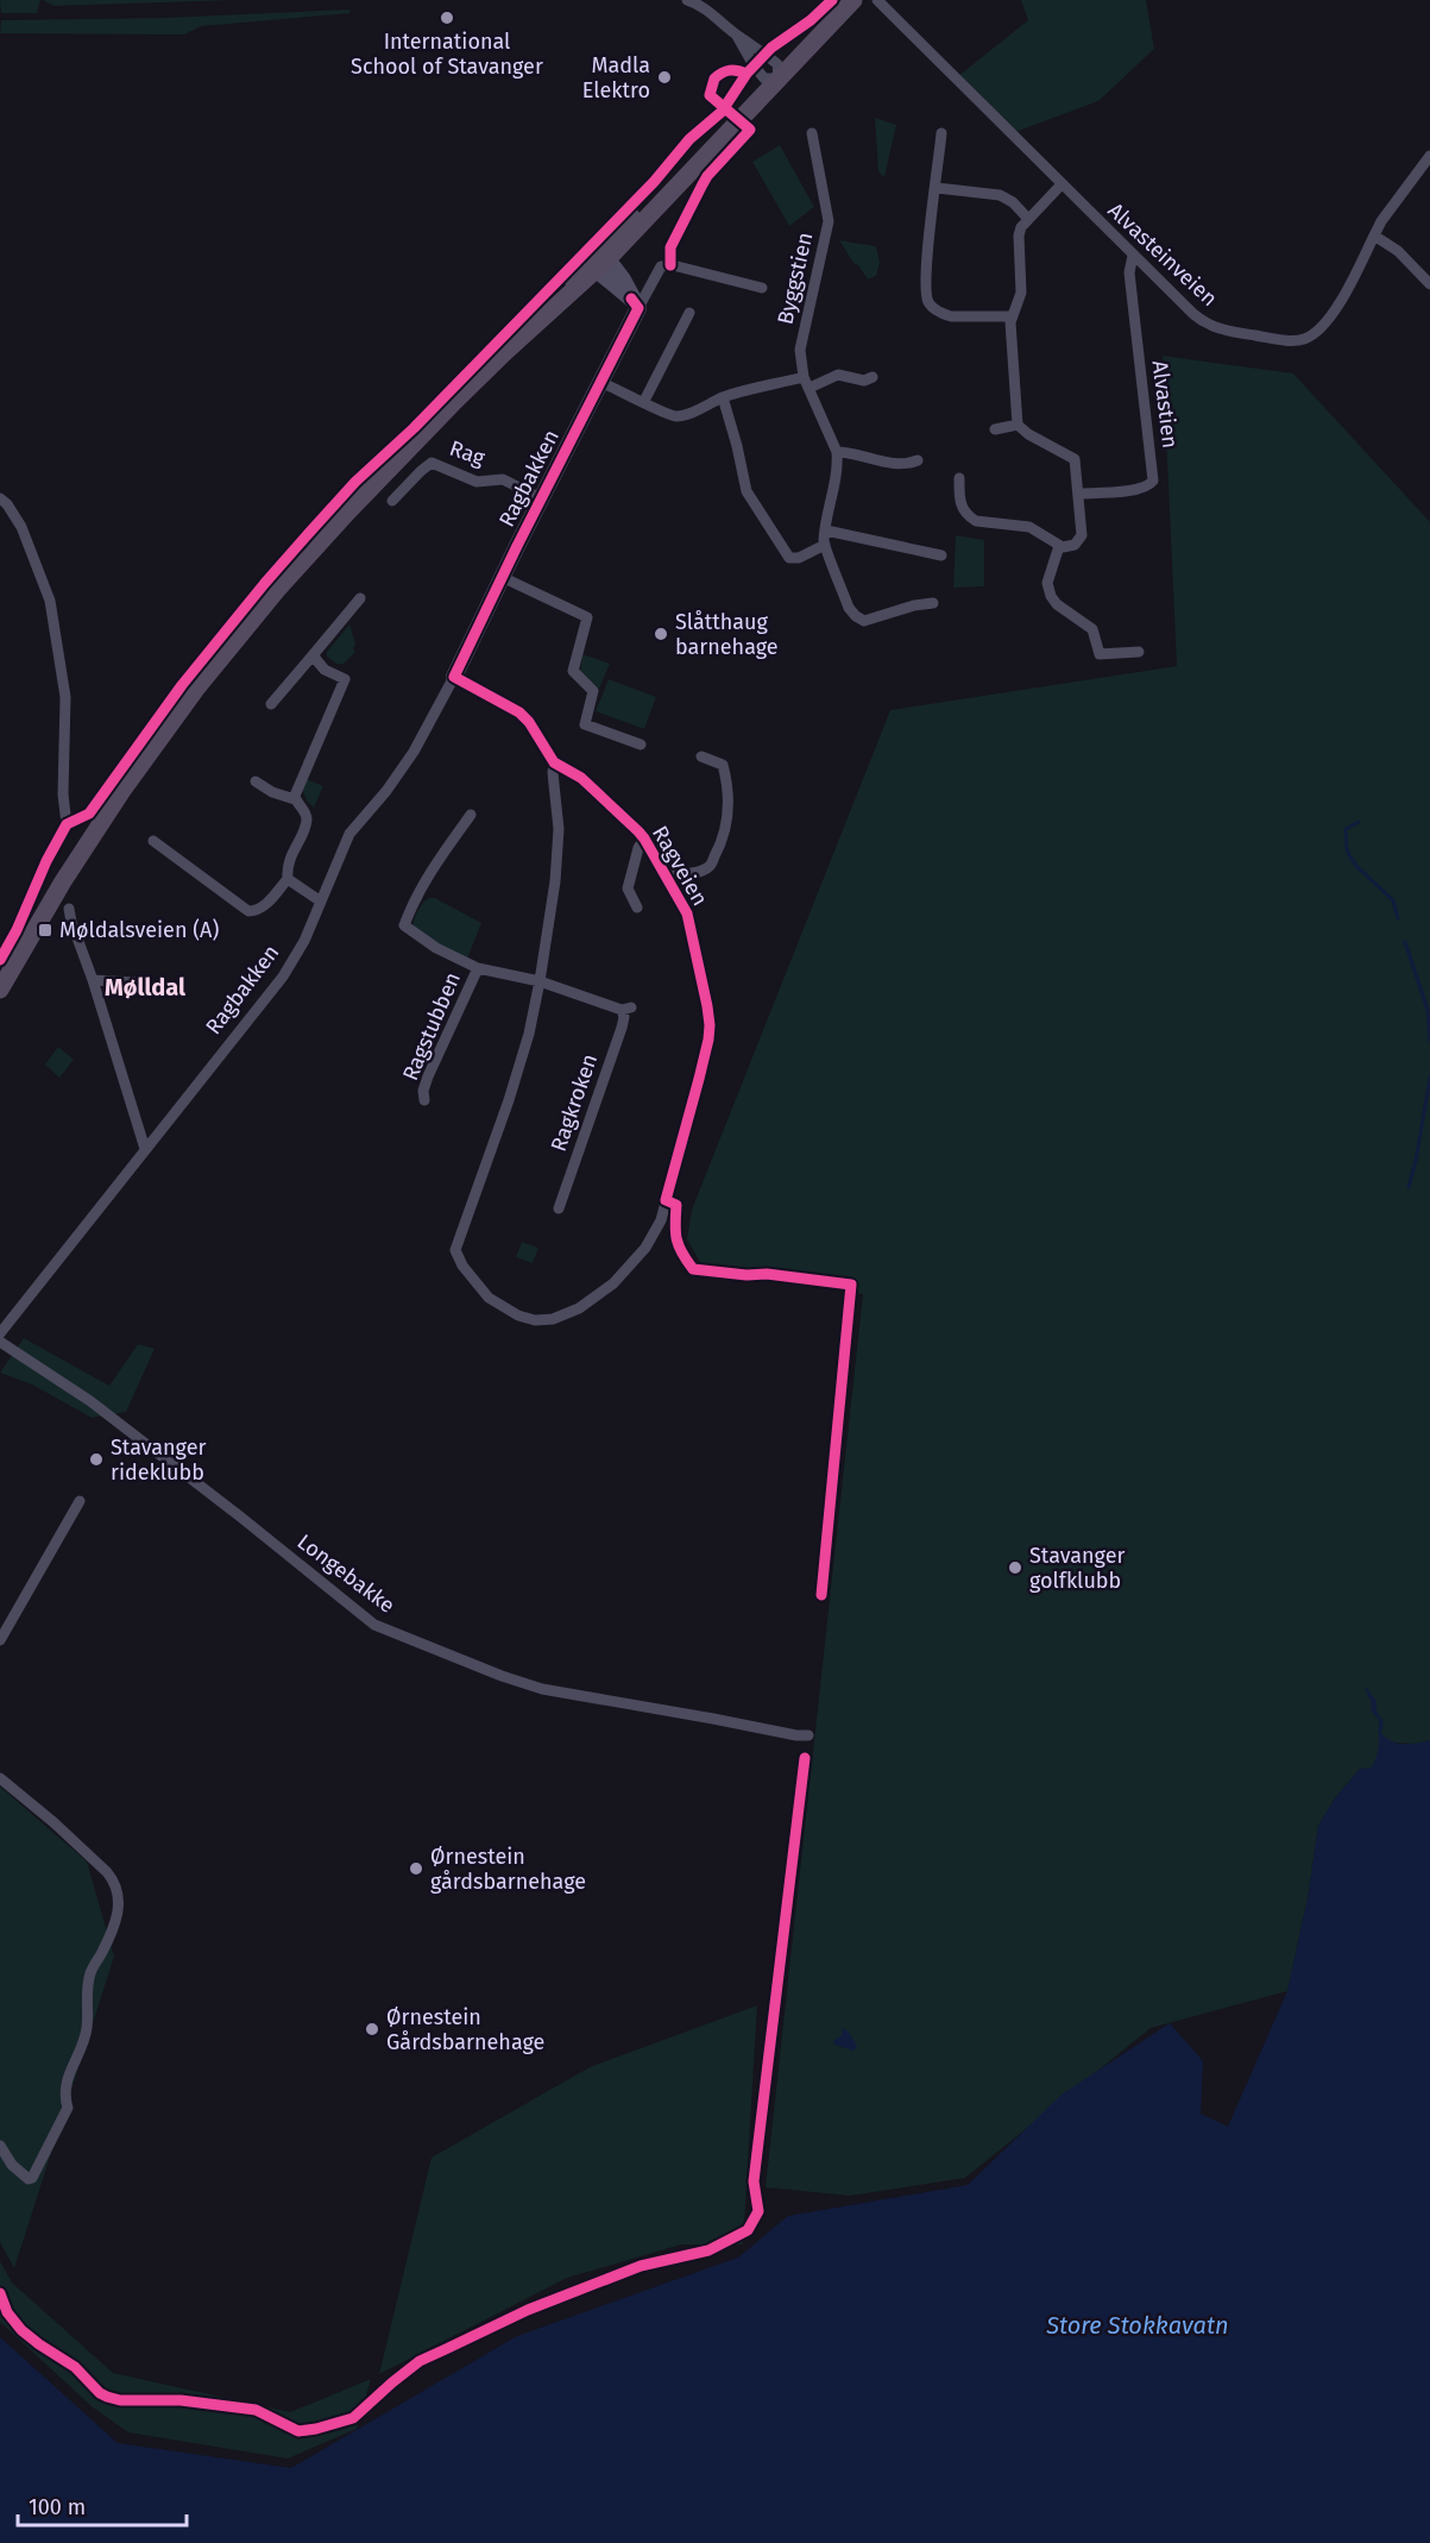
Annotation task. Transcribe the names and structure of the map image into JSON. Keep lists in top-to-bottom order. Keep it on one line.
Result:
{"streets":{"street":["Alvasteinveien","Byggstien","Alvastien","Rag","Ragbakken","Ragveien","Ragstubben","Ragkroken","Longebakke"]},"crossings":[["Alvasteinveien","Alvastien"],["Rag","Ragbakken"],["Ragbakken","Ragveien"],["Ragveien","Ragkroken"],["Ragstubben","Ragkroken"]],"districts":["Mølldal"],"water":["Store Stokkavatn"],"places":{"other":["International School of Stavanger","Madla Elektro","Slåtthaug barnehage","Stavanger rideklubb","Stavanger golfklubb","Ørnestein gårdsbarnehage","Ørnestein Gårdsbarnehage"],"transit":["Møldalsveien (A)"]},"scale_bar":"100 m"}
